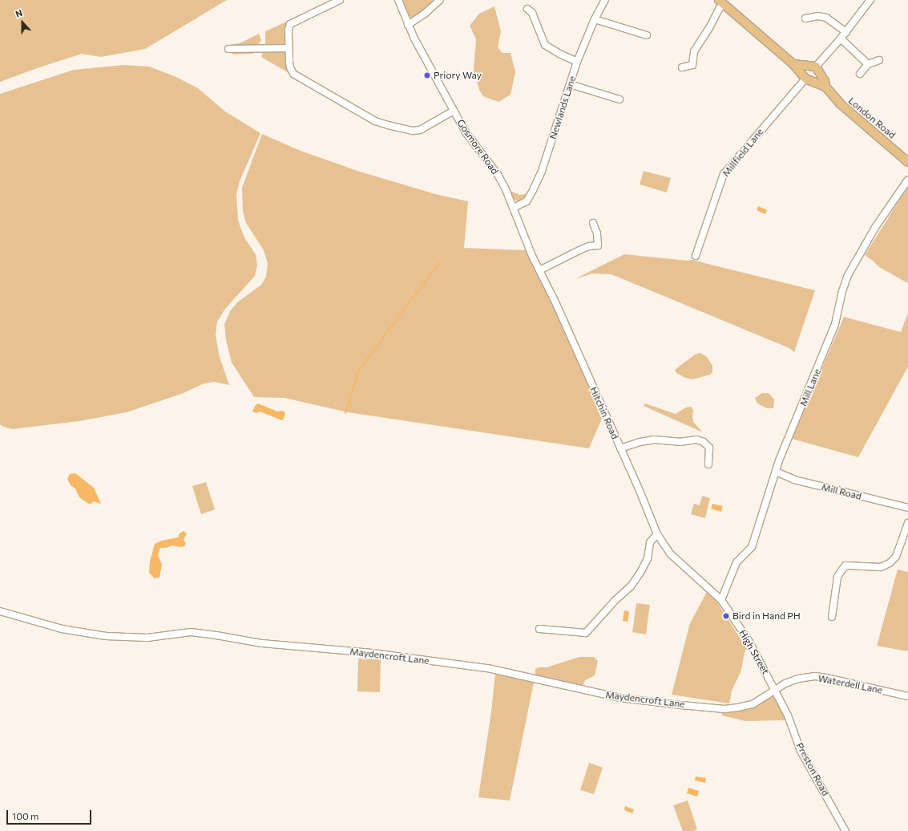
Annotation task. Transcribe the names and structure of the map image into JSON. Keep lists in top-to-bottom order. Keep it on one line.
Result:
{"streets":{"main road":["London Road"],"street":["Newlands Lane","Gosmore Road","Millfield Lane","Mill Lane","Hitchin Road","Mill Road","High Street","Maydencroft Lane","Waterdell Lane","Preston Road"]},"crossings":[["Newlands Lane","Gosmore Road"],["Newlands Lane","Hitchin Road"],["London Road","Millfield Lane"],["Gosmore Road","Hitchin Road"],["Mill Lane","Hitchin Road"],["Mill Lane","Mill Road"],["Mill Lane","High Street"],["Hitchin Road","High Street"],["High Street","Maydencroft Lane"],["High Street","Waterdell Lane"],["High Street","Preston Road"],["Maydencroft Lane","Waterdell Lane"],["Maydencroft Lane","Preston Road"],["Waterdell Lane","Preston Road"]],"places":["Priory Way","Bird in Hand PH"],"scale_bar":"100 m","north":"top"}
